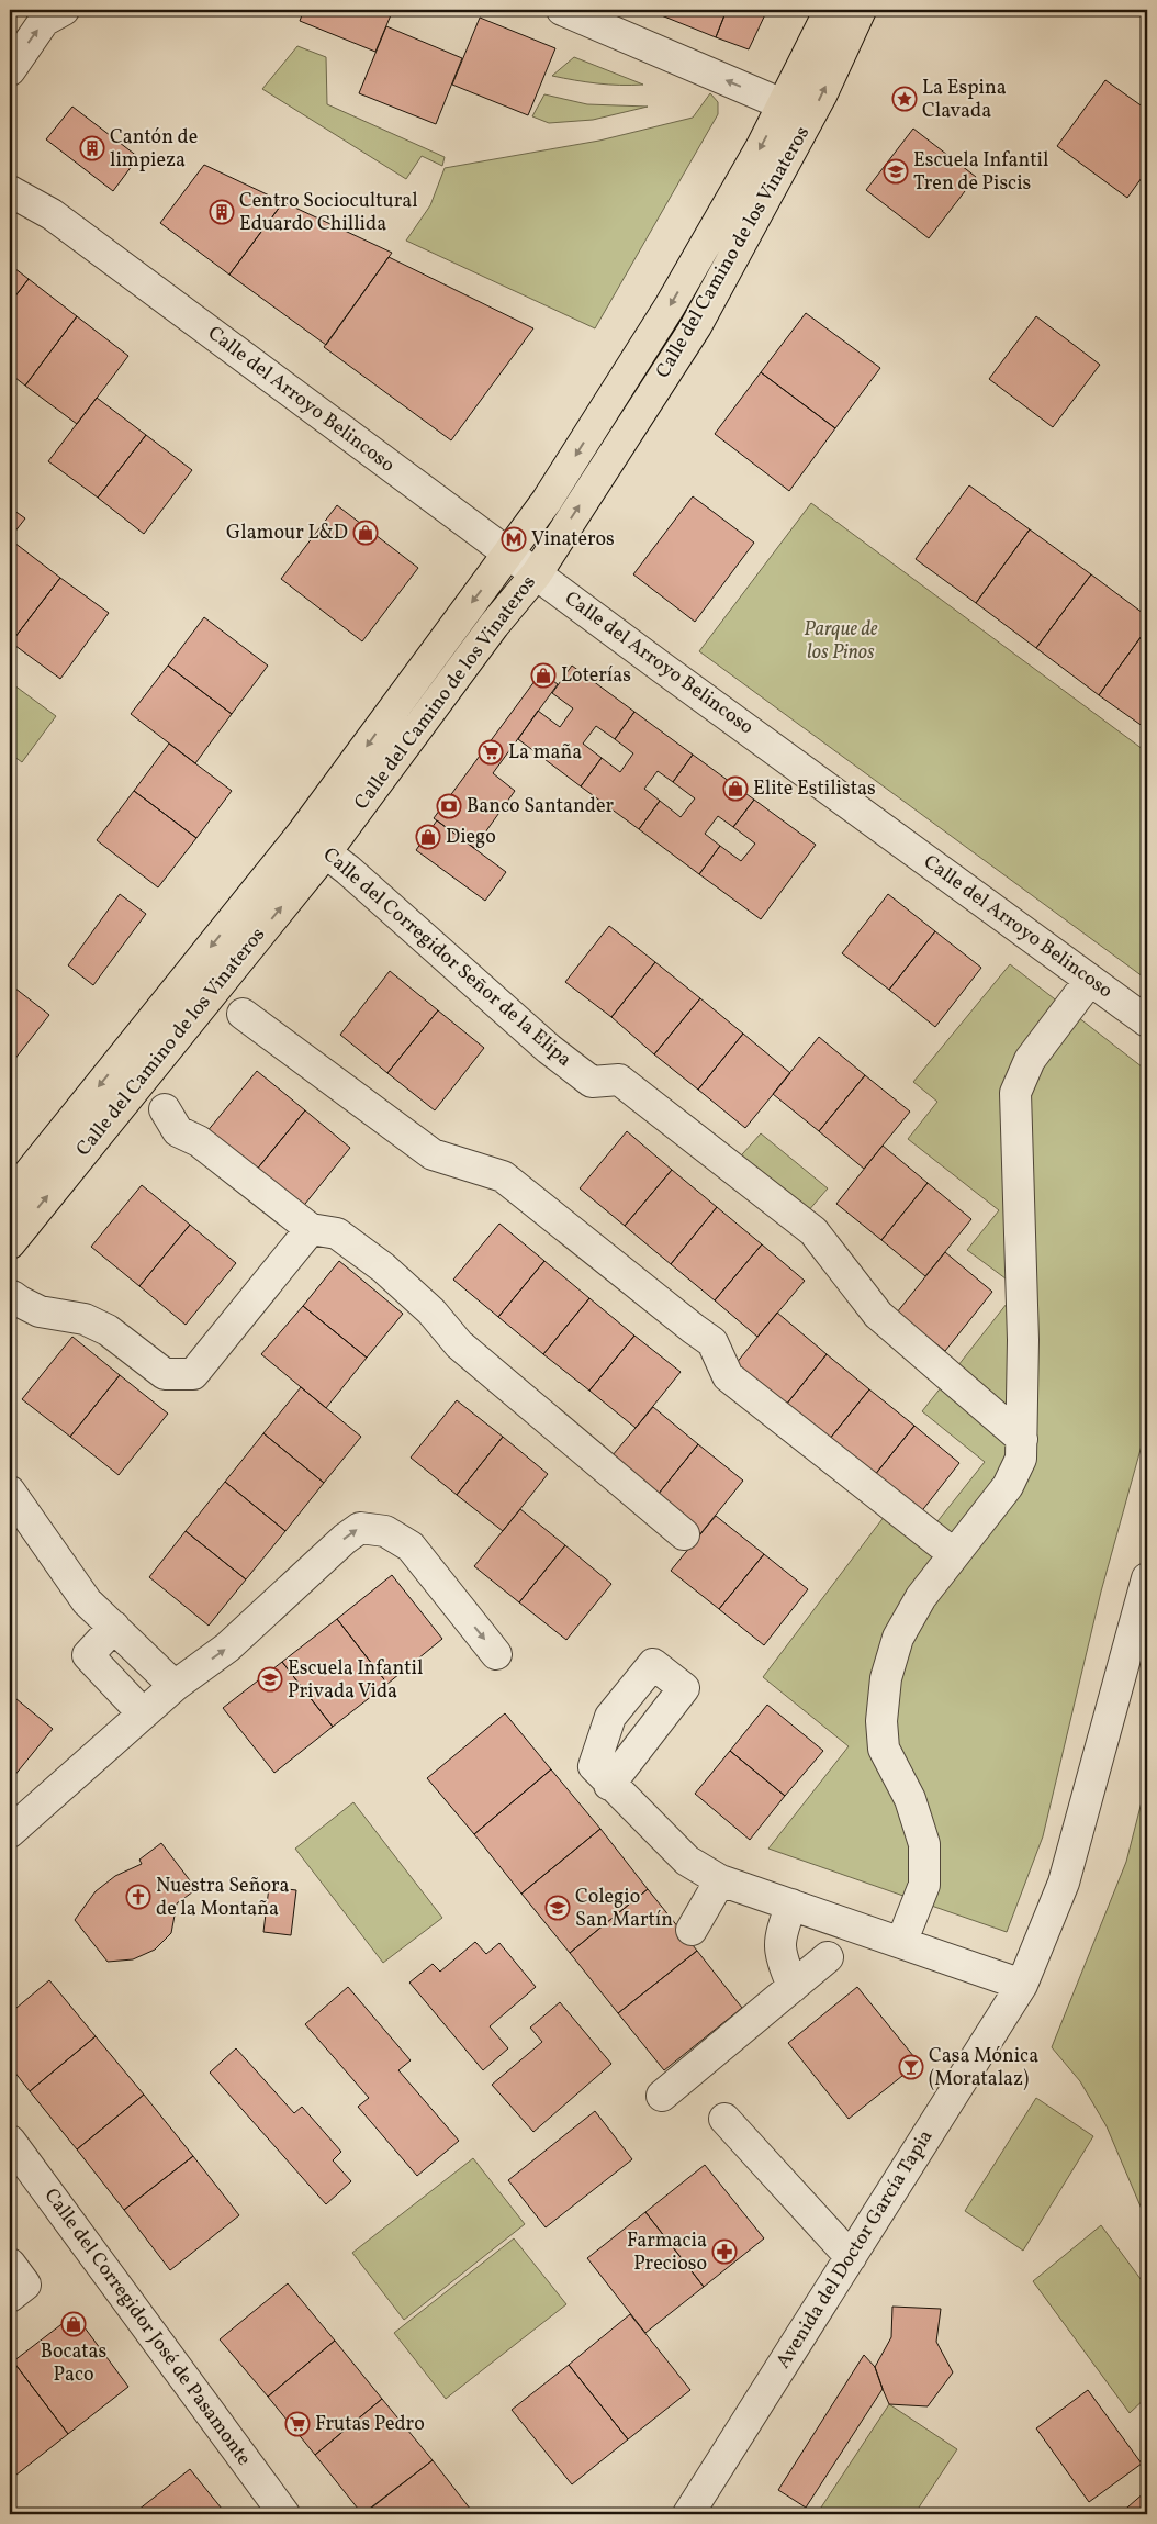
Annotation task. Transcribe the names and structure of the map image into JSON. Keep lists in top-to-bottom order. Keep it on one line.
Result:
{"streets":{"main road":["Calle del Camino de los Vinateros"],"street":["Calle del Arroyo Belincoso","Calle del Corregidor Señor de la Elipa","Avenida del Doctor García Tapia","Calle del Corregidor José de Pasamonte"]},"crossings":[["Calle del Camino de los Vinateros","Calle del Arroyo Belincoso"],["Calle del Camino de los Vinateros","Calle del Corregidor Señor de la Elipa"]],"parks":["Parque de los Pinos"],"places":{"place":["La Espina Clavada"],"building":["Cantón de limpieza","Centro Sociocultural Eduardo Chillida"],"school or university":["Escuela Infantil Tren de Piscis","Escuela Infantil Privada Vida","Colegio San Martín"],"shop":["Glamour L&D","Loterías","Elite Estilistas","Diego","Bocatas Paco"],"metro station":["Vinateros"],"supermarket":["La maña","Frutas Pedro"],"bank":["Banco Santander"],"church":["Nuestra Señora de la Montaña"],"bar":["Casa Mónica (Moratalaz)"],"pharmacy":["Farmacia Precioso"]}}
